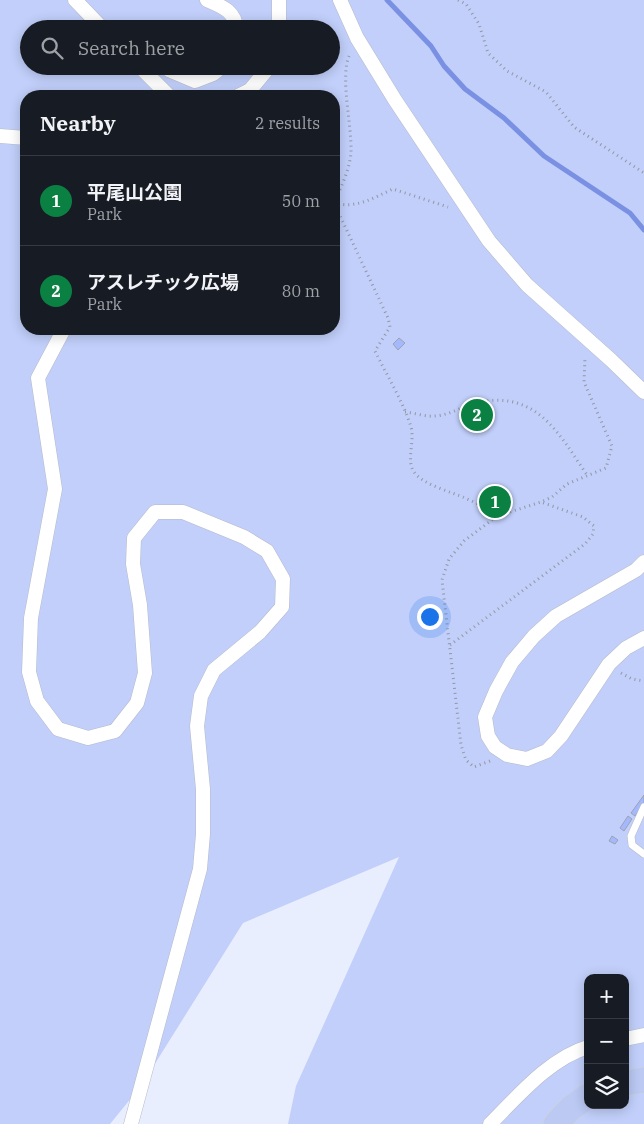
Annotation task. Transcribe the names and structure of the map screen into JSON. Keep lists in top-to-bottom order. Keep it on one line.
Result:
{"page":{"search":"Search here","heading":["Nearby","2 results"],"list":[{"mark":"1","name":"平尾山公園","note":"Park","value":"50 m"},{"mark":"2","name":"アスレチック広場","note":"Park","value":"80 m"}],"pins":["2","1"],"map_buttons":["+","−"]}}
